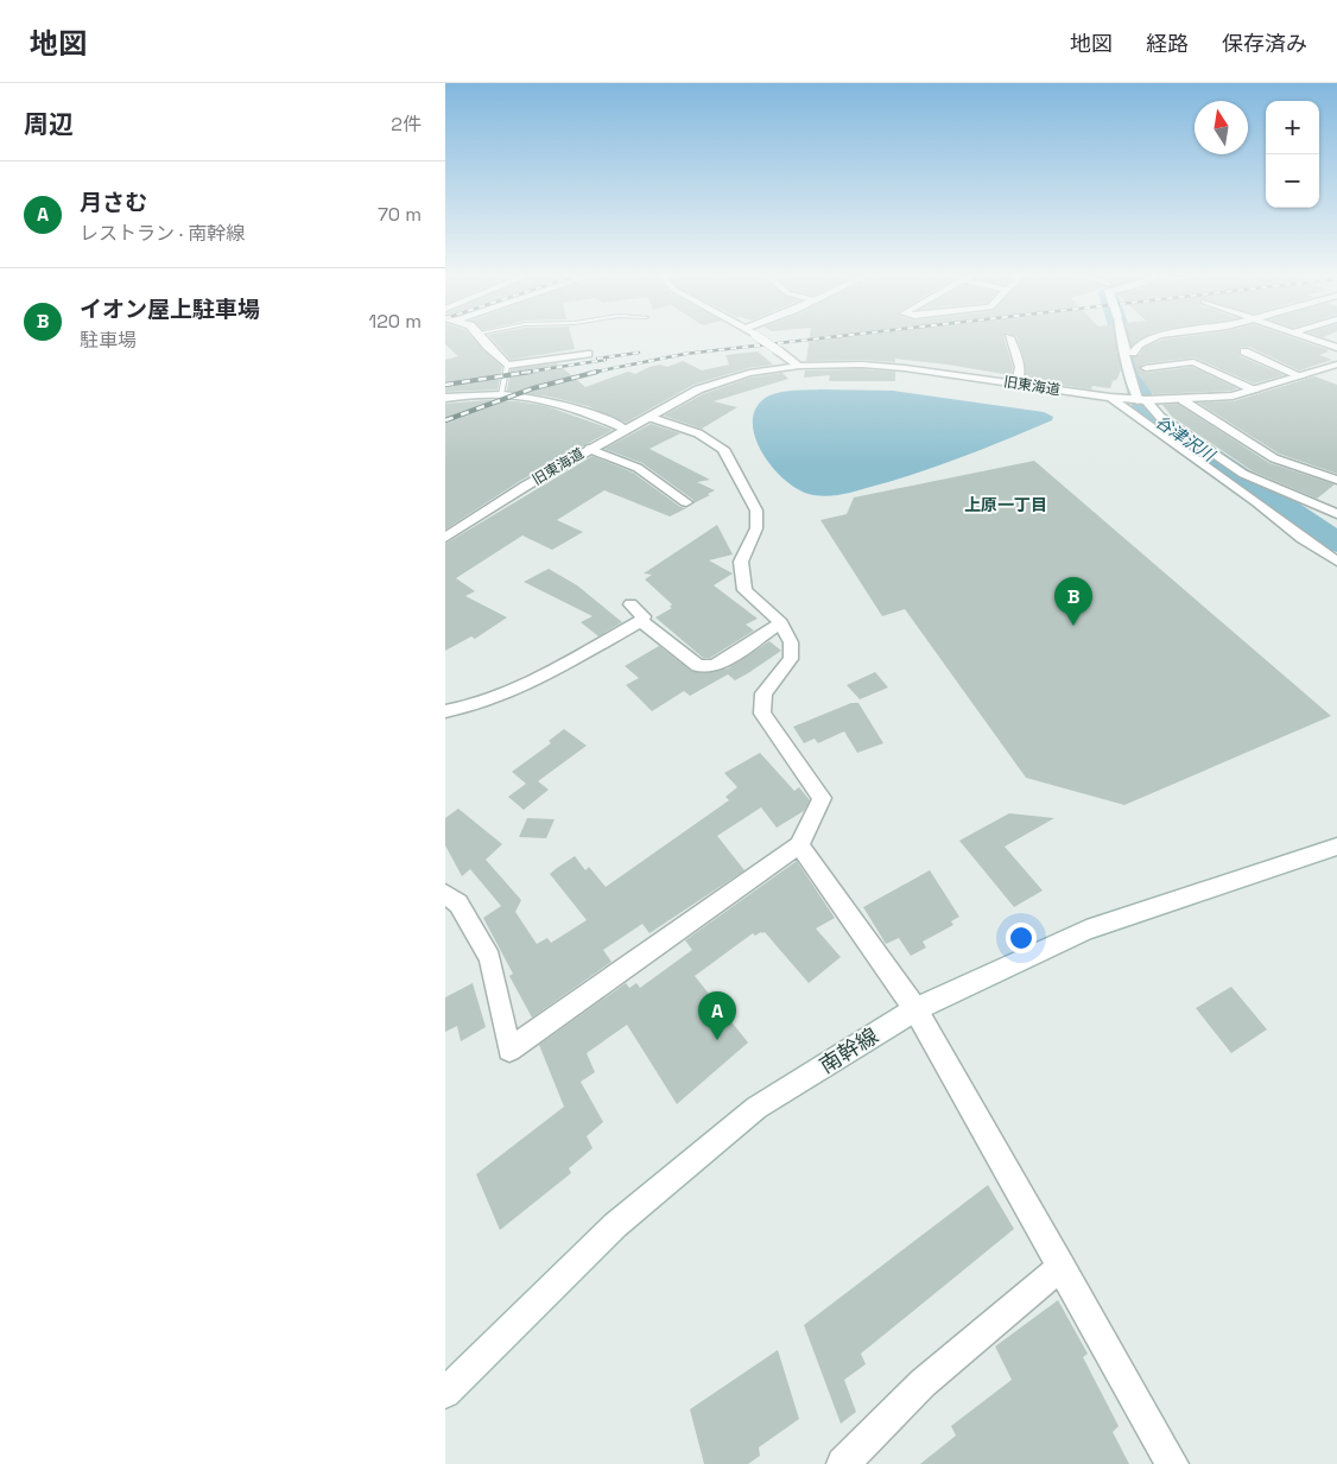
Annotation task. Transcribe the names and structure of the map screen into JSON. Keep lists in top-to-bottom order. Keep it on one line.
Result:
{"streets":{"street":["旧東海道","南幹線"]},"districts":["上原一丁目"],"water":["谷津沢川"],"north":"top","page":{"header":"地図","nav":["地図","経路","保存済み"],"heading":["周辺","2件"],"map_buttons":["+","−"],"list":[{"mark":"A","name":"月さむ","note":"レストラン · 南幹線","value":"70 m"},{"mark":"B","name":"イオン屋上駐車場","note":"駐車場","value":"120 m"}],"pins":["B","A"]}}
